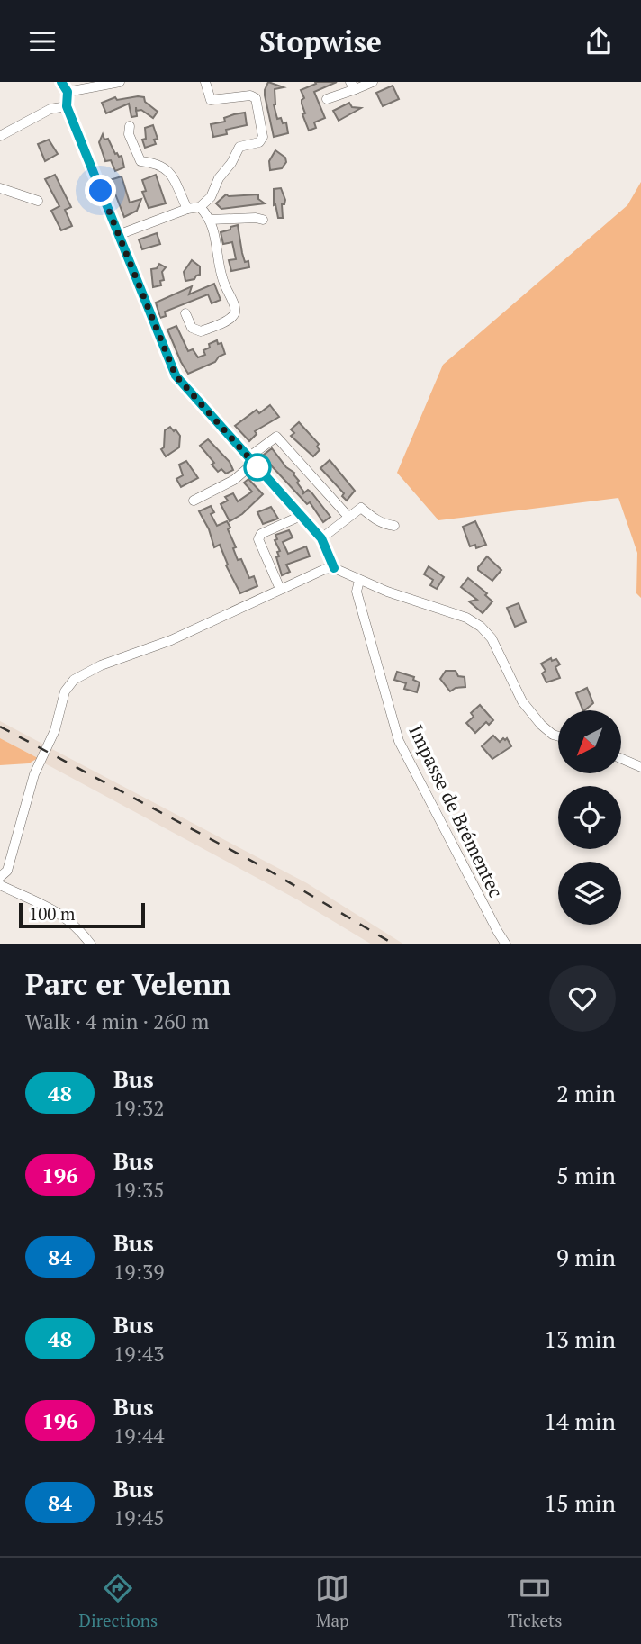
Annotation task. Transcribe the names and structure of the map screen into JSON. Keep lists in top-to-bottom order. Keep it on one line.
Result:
{"streets":{"street":["Impasse de Brémentec"]},"lines":["bus line 48"],"scale_bar":"100 m","north":"bottom left","page":{"header":"Stopwise","scale":"100 m","heading":["Parc er Velenn","Walk · 4 min · 260 m"],"list":[{"mark":"48","name":"Bus","note":"19:32","value":"2 min"},{"mark":"196","name":"Bus","note":"19:35","value":"5 min"},{"mark":"84","name":"Bus","note":"19:39","value":"9 min"},{"mark":"48","name":"Bus","note":"19:43","value":"13 min"},{"mark":"196","name":"Bus","note":"19:44","value":"14 min"},{"mark":"84","name":"Bus","note":"19:45","value":"15 min"}],"tabs":["Directions","Map","Tickets"]}}
